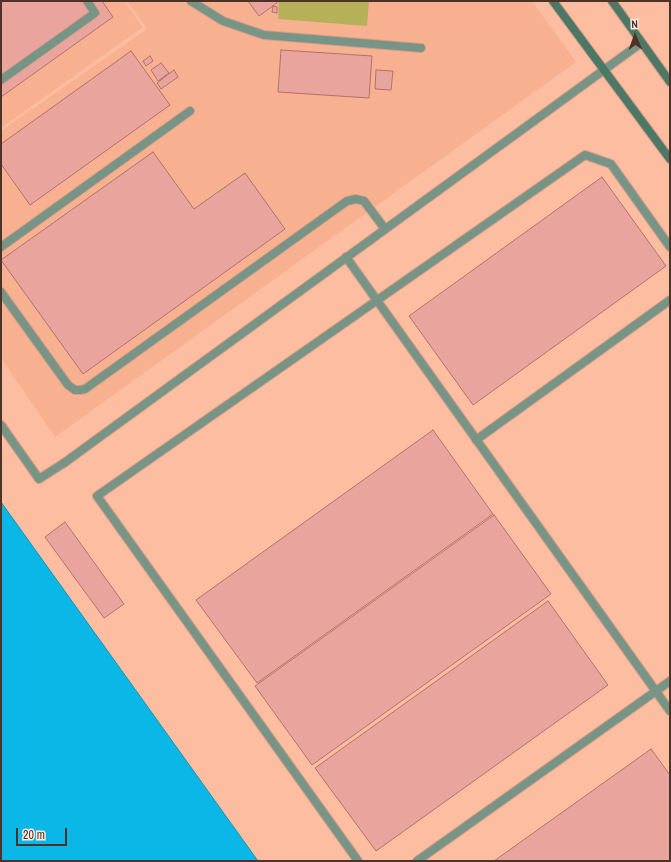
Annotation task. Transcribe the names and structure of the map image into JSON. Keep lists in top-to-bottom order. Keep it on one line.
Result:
{"scale_bar":"20 m","north":"top"}
